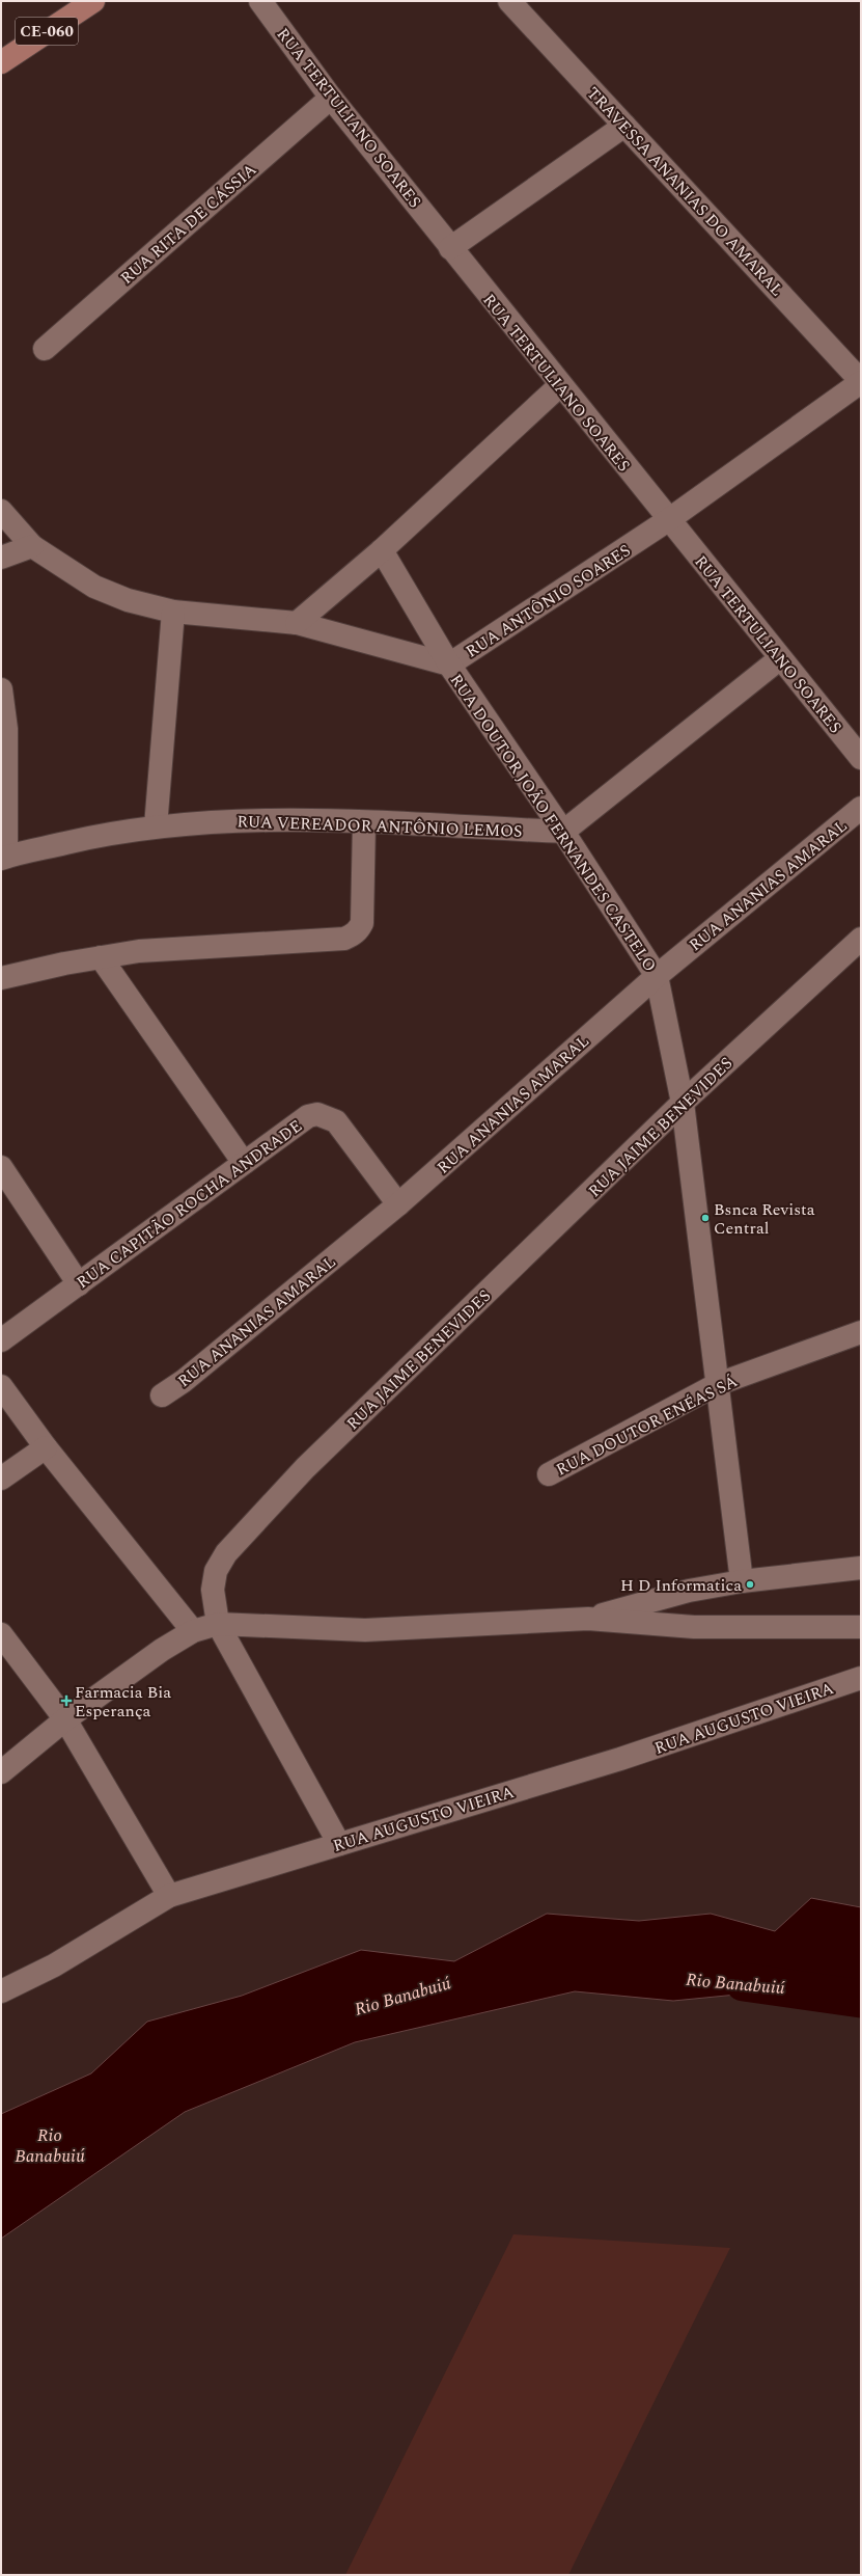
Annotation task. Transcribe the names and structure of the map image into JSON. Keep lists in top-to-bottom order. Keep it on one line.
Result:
{"streets":{"main road":["CE-060"],"street":["RUA TERTULIANO SOARES","TRAVESSA ANANIAS DO AMARAL","RUA RITA DE CÁSSIA","RUA ANTÔNIO SOARES","RUA DOUTOR JOÃO FERNANDES CASTELO","RUA VEREADOR ANTÔNIO LEMOS","RUA ANANIAS AMARAL","RUA JAIME BENEVIDES","RUA CAPITÃO ROCHA ANDRADE","RUA DOUTOR ENÉAS SÁ","RUA AUGUSTO VIEIRA"]},"crossings":[["RUA TERTULIANO SOARES","RUA RITA DE CÁSSIA"],["RUA TERTULIANO SOARES","RUA ANTÔNIO SOARES"],["TRAVESSA ANANIAS DO AMARAL","RUA ANTÔNIO SOARES"],["RUA ANTÔNIO SOARES","RUA DOUTOR JOÃO FERNANDES CASTELO"],["RUA DOUTOR JOÃO FERNANDES CASTELO","RUA VEREADOR ANTÔNIO LEMOS"],["RUA DOUTOR JOÃO FERNANDES CASTELO","RUA ANANIAS AMARAL"],["RUA DOUTOR JOÃO FERNANDES CASTELO","RUA JAIME BENEVIDES"],["RUA DOUTOR JOÃO FERNANDES CASTELO","RUA DOUTOR ENÉAS SÁ"],["RUA ANANIAS AMARAL","RUA CAPITÃO ROCHA ANDRADE"]],"water":["Rio Banabuiú"],"places":{"other":["Bsnca Revista Central","H D Informatica"],"health":["Farmacia Bia Esperança"]}}
